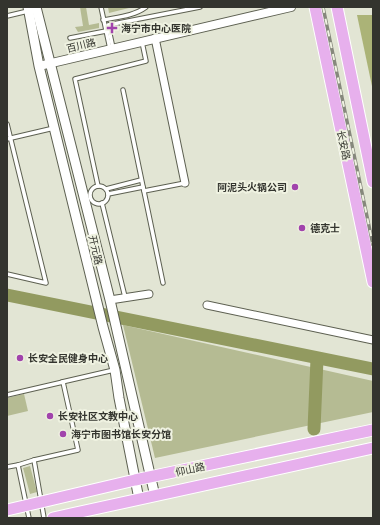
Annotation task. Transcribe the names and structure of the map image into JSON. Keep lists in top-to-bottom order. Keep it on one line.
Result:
{"streets":{"main road":["长安路","开元路","仰山路"],"street":["百川路"]},"crossings":[["百川路","开元路"],["开元路","仰山路"]],"places":{"health":["海宁市中心医院"],"other":["阿泥头火锅公司","德克士","长安全民健身中心","长安社区文教中心","海宁市图书馆长安分馆"]}}
